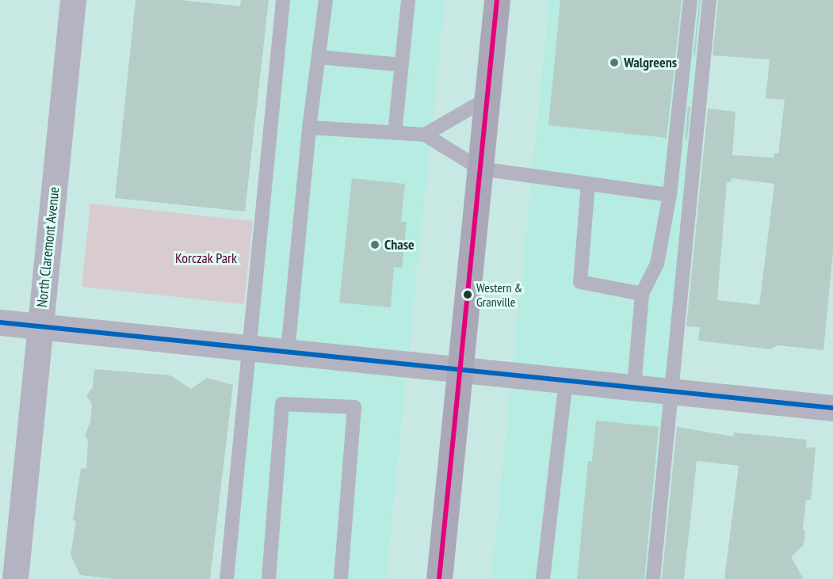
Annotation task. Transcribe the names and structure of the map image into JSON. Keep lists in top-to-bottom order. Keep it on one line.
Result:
{"streets":{"street":["North Claremont Avenue"]},"parks":["Korczak Park"],"places":["Walgreens","Chase","Western & Granville"]}
